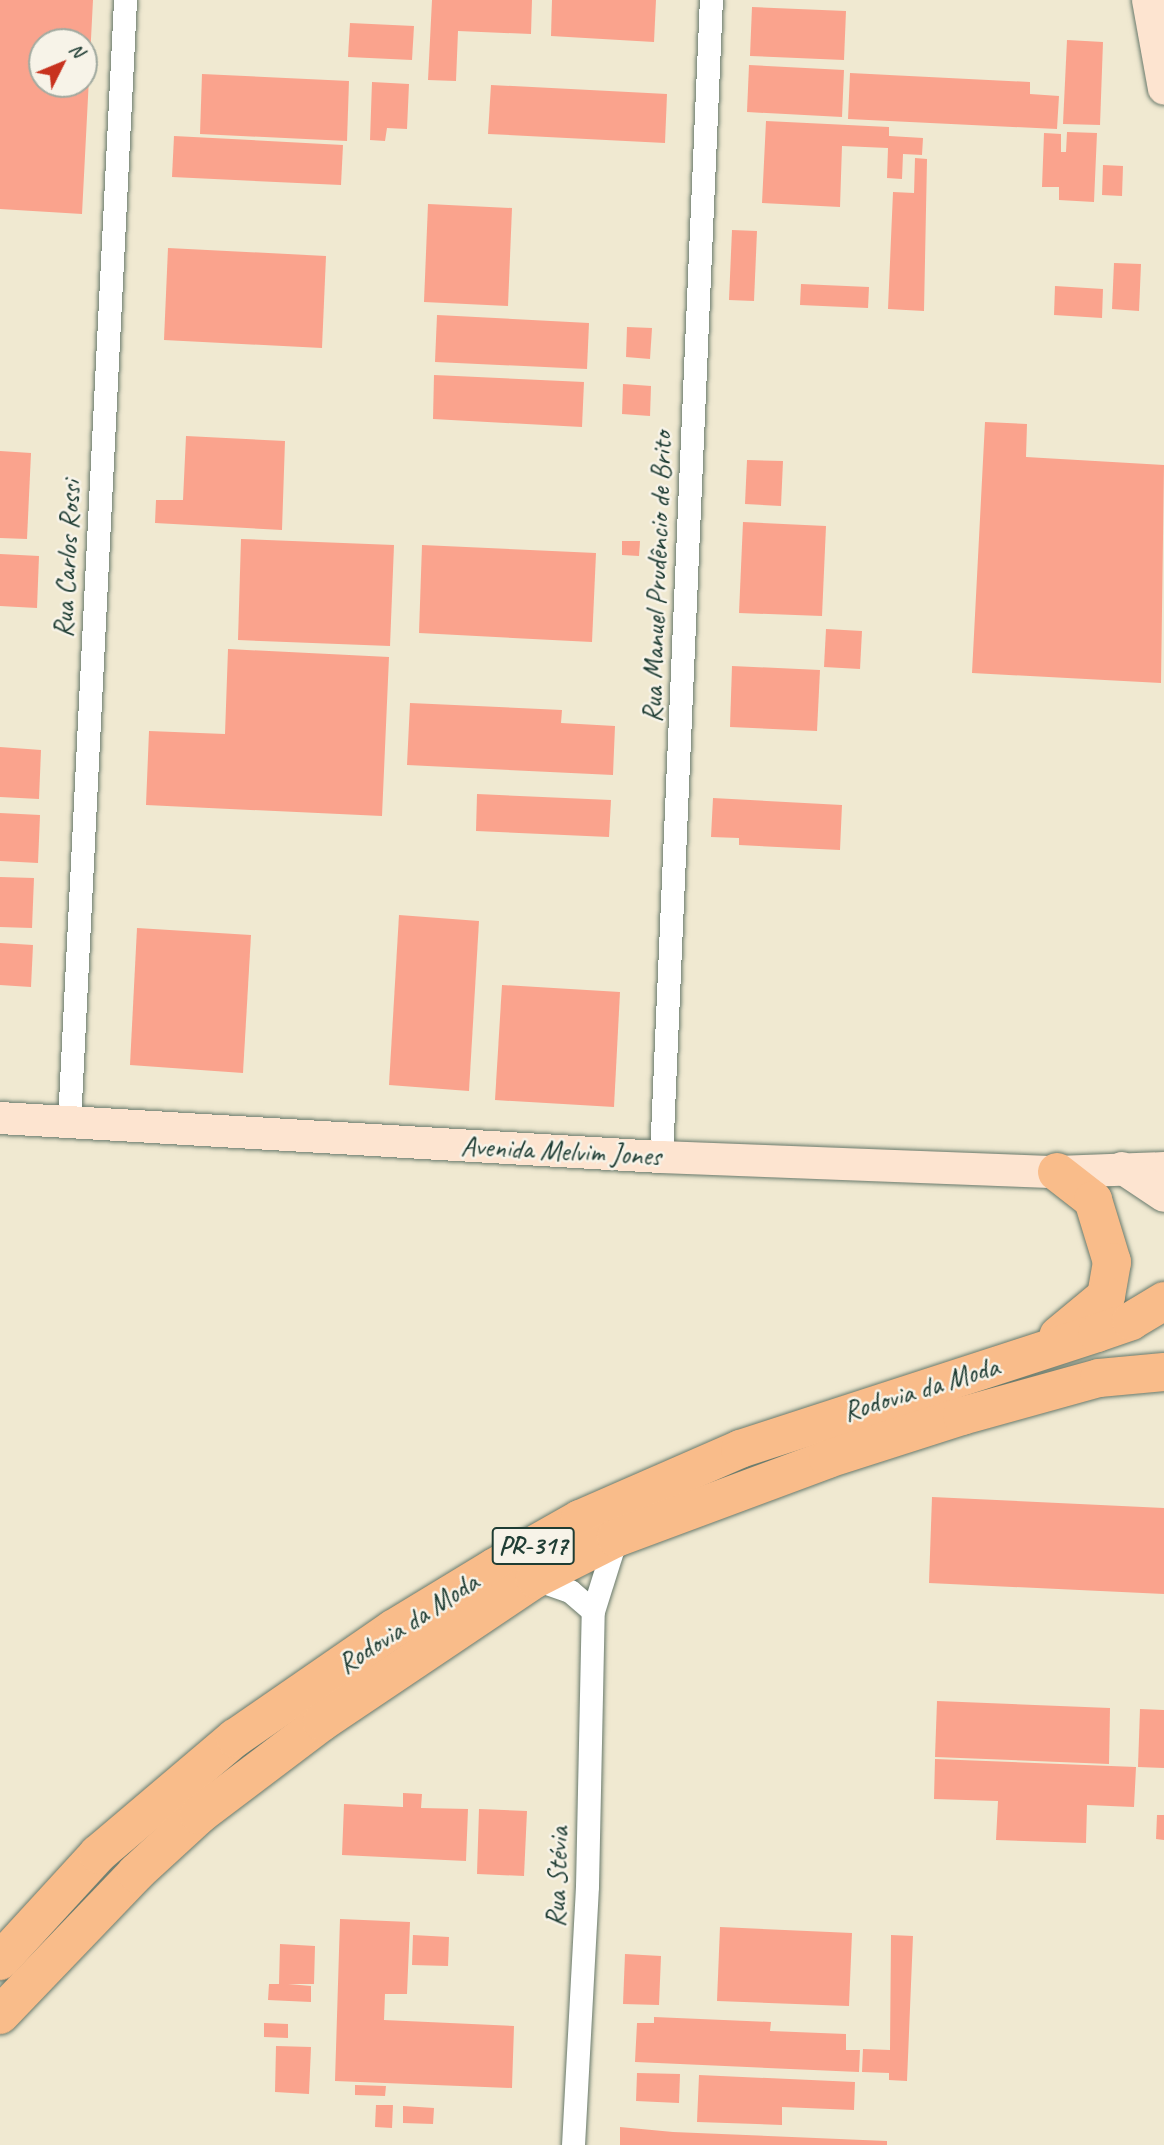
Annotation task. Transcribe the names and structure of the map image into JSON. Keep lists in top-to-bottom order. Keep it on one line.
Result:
{"streets":{"highway":["Rodovia da Moda","PR-317"],"street":["Rua Carlos Rossi","Rua Manuel Prudêncio de Brito","Avenida Melvim Jones","Rua Stévia"]},"crossings":[["Rua Carlos Rossi","Avenida Melvim Jones"],["Rua Manuel Prudêncio de Brito","Avenida Melvim Jones"],["Rodovia da Moda","Rua Stévia"]],"north":"top right"}
